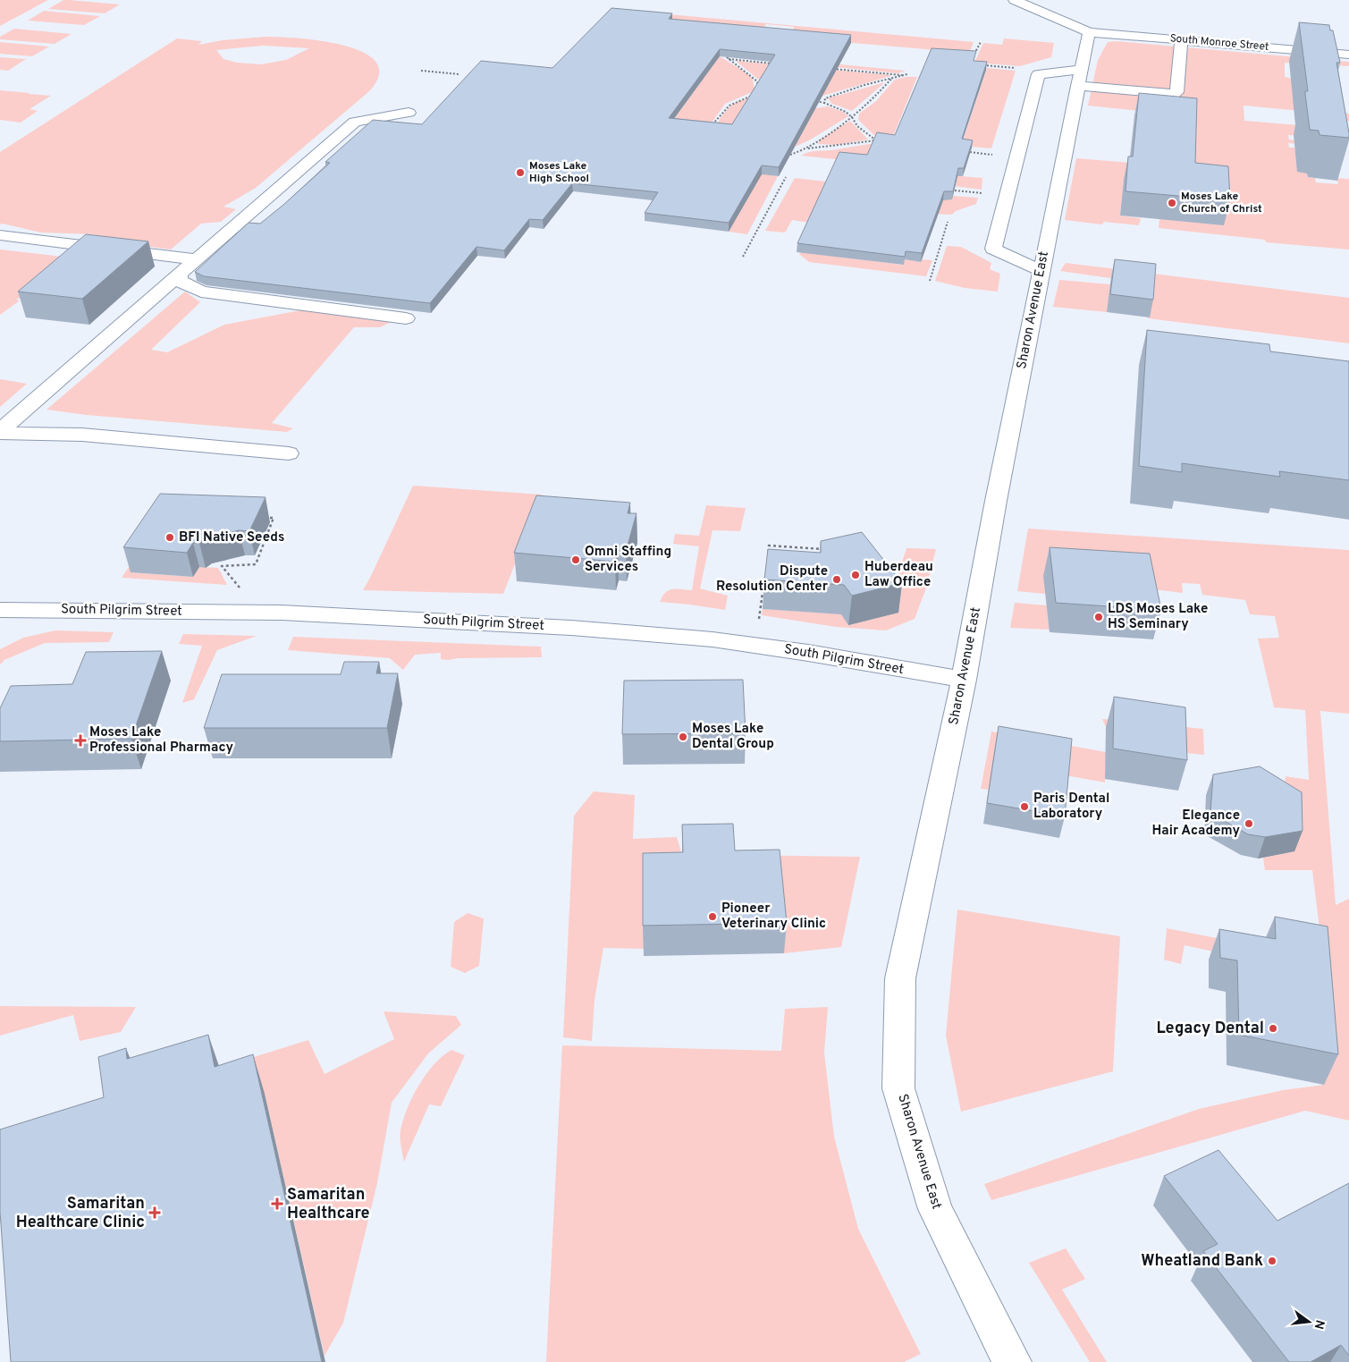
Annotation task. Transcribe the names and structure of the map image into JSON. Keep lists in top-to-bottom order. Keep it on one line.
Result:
{"streets":{"street":["South Monroe Street","Sharon Avenue East","South Pilgrim Street"]},"crossings":[["South Monroe Street","Sharon Avenue East"],["Sharon Avenue East","South Pilgrim Street"]],"places":{"other":["Moses Lake High School","Moses Lake Church of Christ","BFI Native Seeds","Omni Staffing Services","Huberdeau Law Office","Dispute Resolution Center","LDS Moses Lake HS Seminary","Moses Lake Dental Group","Paris Dental Laboratory","Elegance Hair Academy","Pioneer Veterinary Clinic","Legacy Dental","Wheatland Bank"],"health":["Moses Lake Professional Pharmacy","Samaritan Healthcare","Samaritan Healthcare Clinic"]},"north":"right"}
